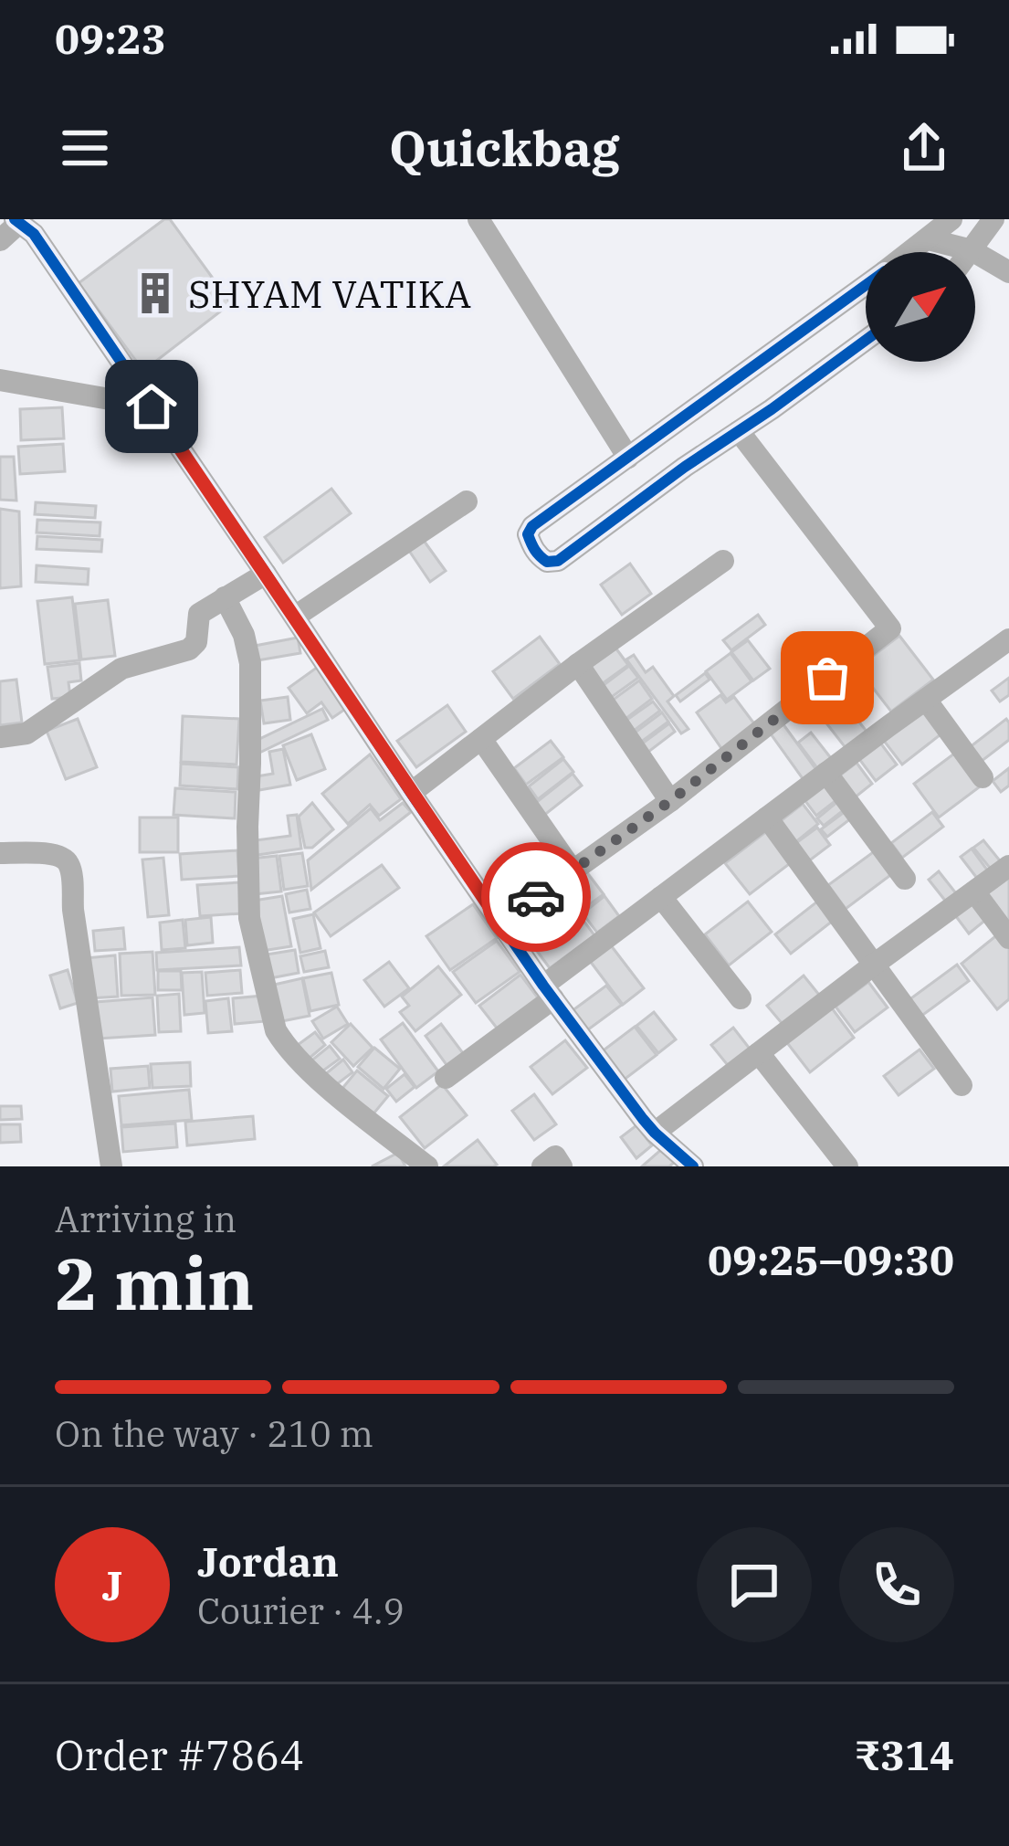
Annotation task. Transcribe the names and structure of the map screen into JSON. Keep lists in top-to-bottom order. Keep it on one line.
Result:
{"places":{"building":["SHYAM VATIKA"]},"north":"top right","page":{"status":"09:23","header":"Quickbag","heading":["2 min","Arriving in","09:25–09:30"],"panel":["Jordan","Courier · 4.9","Order #7864","₹314"],"bar":"On the way · 210 m","round":"J"}}
